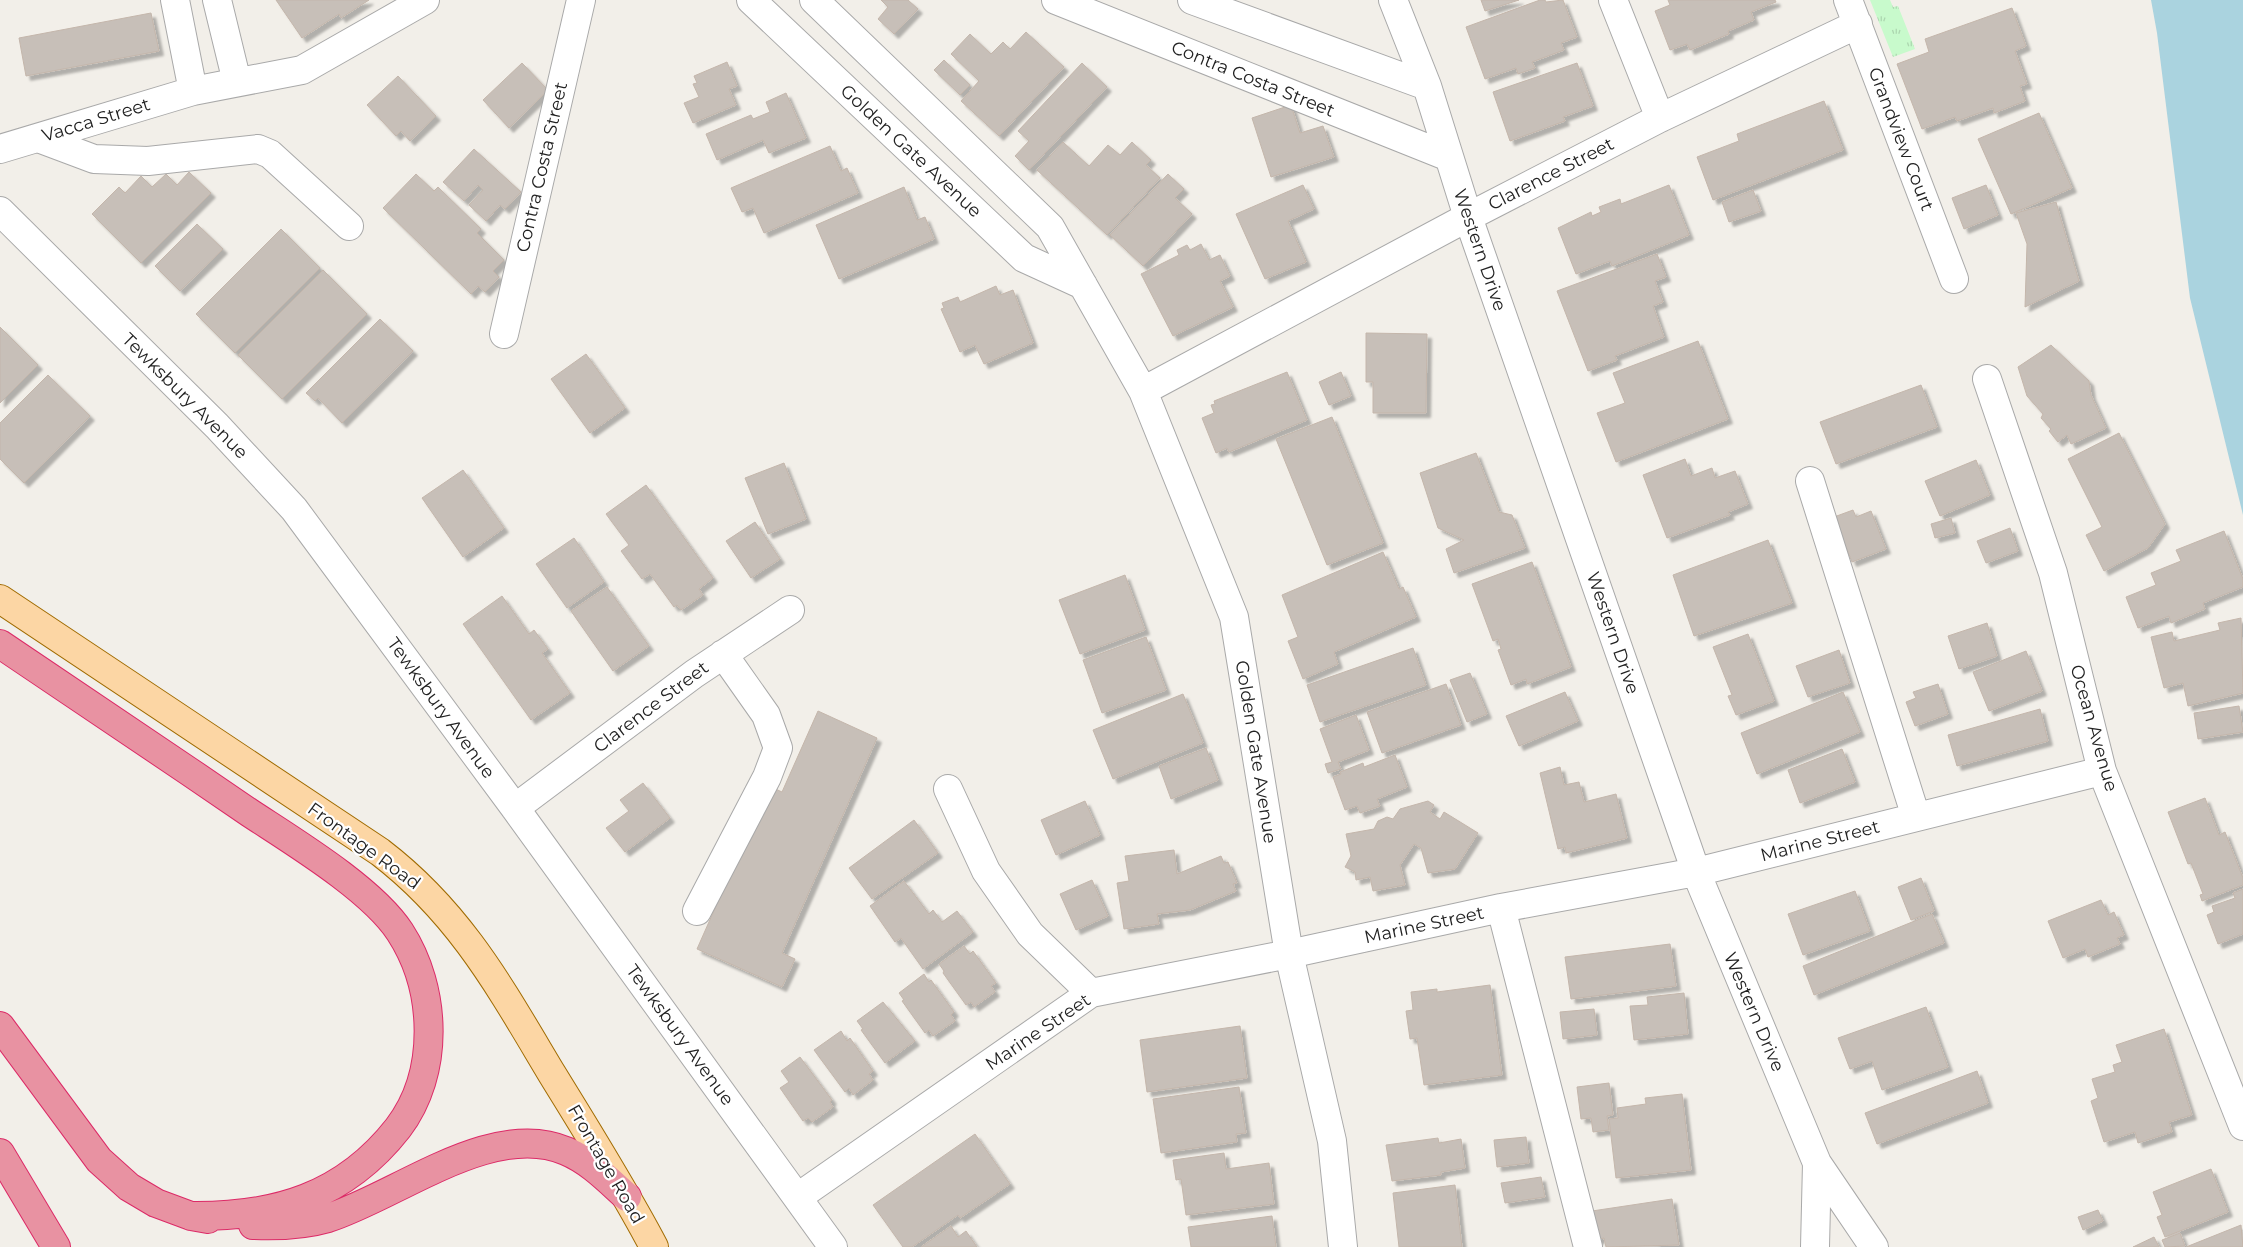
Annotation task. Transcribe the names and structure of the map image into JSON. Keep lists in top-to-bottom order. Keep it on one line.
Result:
{"streets":{"main road":["Frontage Road"],"street":["Contra Costa Street","Vacca Street","Grandview Court","Golden Gate Avenue","Clarence Street","Western Drive","Tewksbury Avenue","Ocean Avenue","Marine Street"]},"crossings":[["Contra Costa Street","Western Drive"],["Grandview Court","Clarence Street"],["Golden Gate Avenue","Clarence Street"],["Golden Gate Avenue","Marine Street"],["Clarence Street","Western Drive"],["Clarence Street","Tewksbury Avenue"],["Western Drive","Marine Street"],["Tewksbury Avenue","Marine Street"],["Ocean Avenue","Marine Street"]]}
